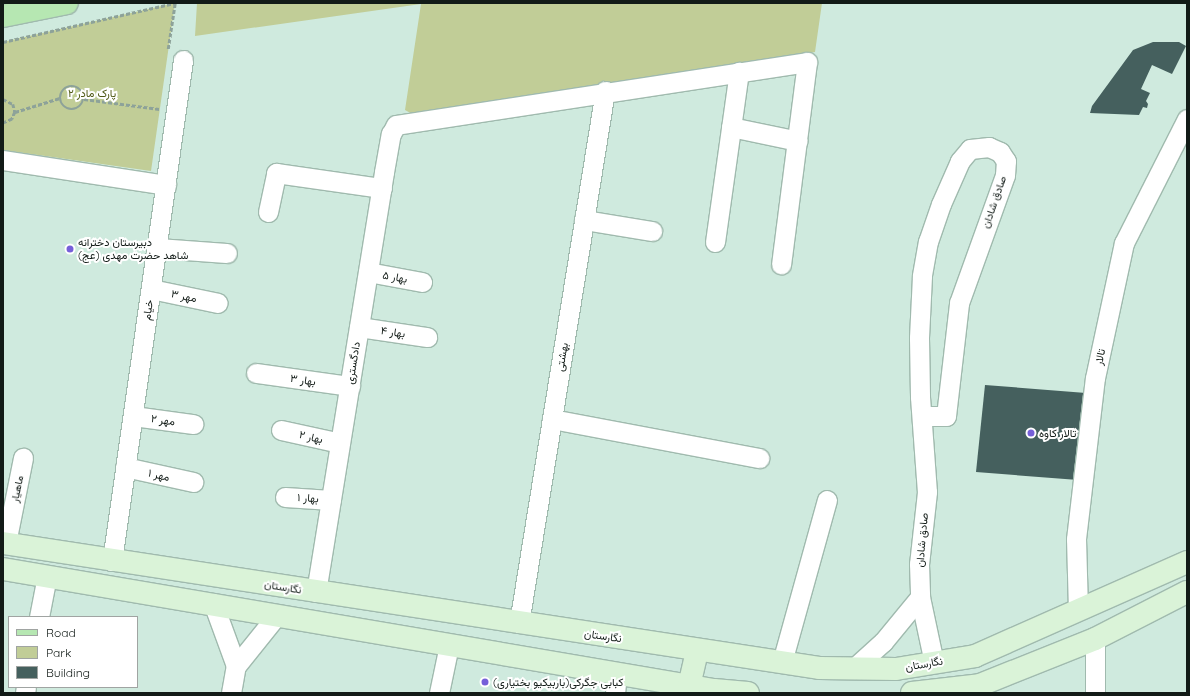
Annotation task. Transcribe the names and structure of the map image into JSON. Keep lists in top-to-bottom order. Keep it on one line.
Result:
{"streets":{"main road":["نگارستان"],"street":["صادق شادان","بهار ۵","مهر ۳","خیام","بهار ۴","بهشتی","تالار","دادگستری","بهار ۳","مهر ۲","بهار ۲","مهر ۱","ماهیار","بهار ۱"]},"crossings":[["صادق شادان","نگارستان"],["بهار ۵","دادگستری"],["مهر ۳","خیام"],["خیام","مهر ۲"],["خیام","مهر ۱"],["خیام","نگارستان"],["بهار ۴","دادگستری"],["بهشتی","دادگستری"],["بهشتی","نگارستان"],["تالار","نگارستان"],["دادگستری","بهار ۳"],["دادگستری","بهار ۲"],["دادگستری","بهار ۱"],["دادگستری","نگارستان"],["ماهیار","نگارستان"]],"parks":["پارک مادر ۲"],"places":["دبیرستان دخترانه شاهد حضرت مهدی (عج)","تالار کاوه","کبابی جگرکی(باربیکیو بختیاری)"],"legend":["Road","Park","Building"]}
